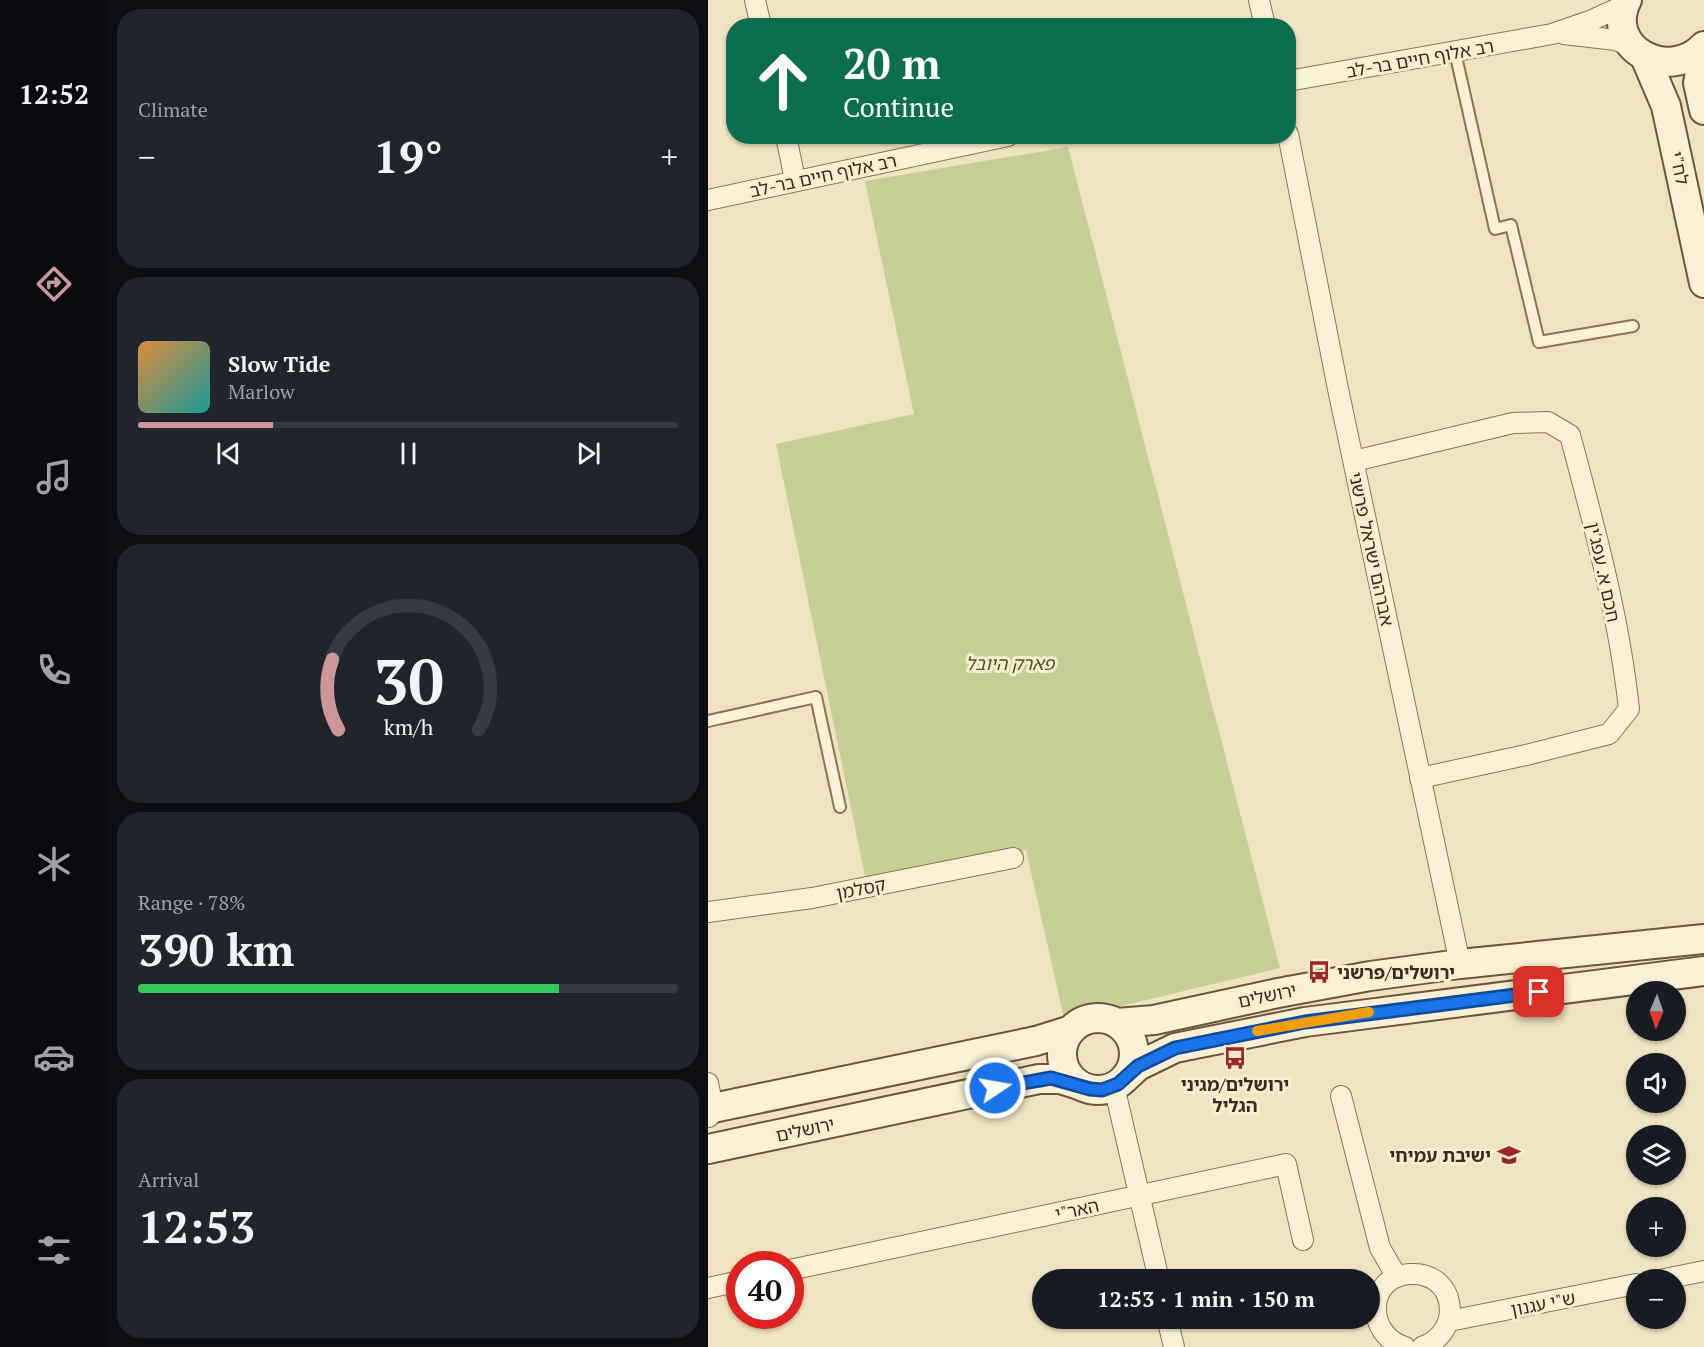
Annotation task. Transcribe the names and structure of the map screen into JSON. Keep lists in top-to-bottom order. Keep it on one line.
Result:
{"streets":{"street":["רב אלוף חיים בר-לב","לח\"י","אברהם ישראל פרשני","חכם א. עפג'ין","קסלמן","ירושלים","האר\"י","ש\"י עגנון"]},"crossings":[["רב אלוף חיים בר-לב","לח\"י"],["אברהם ישראל פרשני","חכם א. עפג'ין"],["אברהם ישראל פרשני","ירושלים"]],"parks":["פארק היובל"],"places":{"bus stop":["ירושלים/פרשני","ירושלים/מגיני הגליל"],"school or university":["ישיבת עמיחי"]},"north":"bottom","page":{"tabs":"12:52","tile":["Climate",["Range · 78%","390 km"],["Arrival","12:53"]],"turn":["20 m","Continue"],"heat":["−","19°","+"],"song":["Slow Tide","Marlow"],"map_buttons":["+","−"],"limit":"40","trip":"12:53 · 1 min · 150 m","gauge":["30","km/h"]}}
